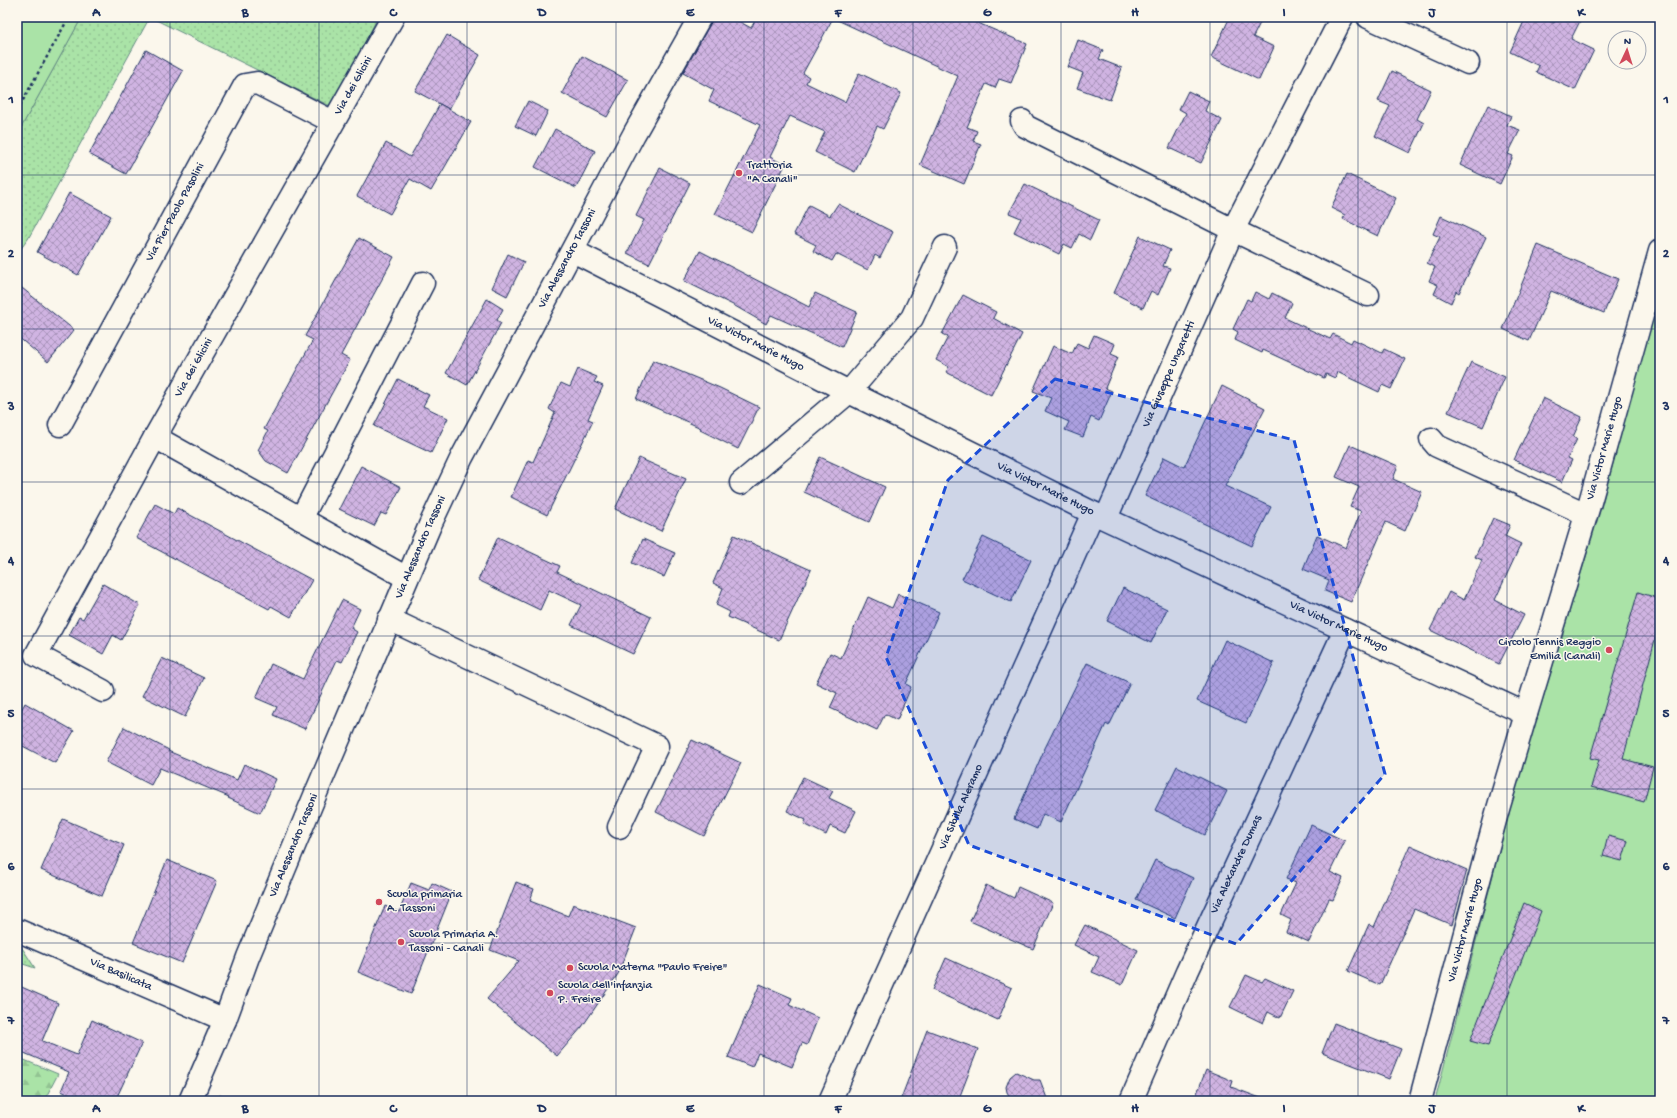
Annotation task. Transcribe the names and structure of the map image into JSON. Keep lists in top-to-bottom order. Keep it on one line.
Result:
{"streets":{"street":["Via dei Glicini","Via Pier Paolo Pasolini","Via Alessandro Tassoni","Via Victor Marie Hugo","Via Giuseppe Ungaretti","Via Sibilla Aleramo","Via Alexandre Dumas","Via Basilicata"]},"crossings":[["Via dei Glicini","Via Pier Paolo Pasolini"],["Via Alessandro Tassoni","Via Victor Marie Hugo"],["Via Alessandro Tassoni","Via Basilicata"],["Via Victor Marie Hugo","Via Giuseppe Ungaretti"],["Via Victor Marie Hugo","Via Sibilla Aleramo"],["Via Victor Marie Hugo","Via Alexandre Dumas"],["Via Giuseppe Ungaretti","Via Sibilla Aleramo"]],"places":["Trattoria \"A Canali\"","Circolo Tennis Reggio Emilia (Canali)","Scuola primaria A. Tassoni","Scuola Primaria A. Tassoni - Canali","Scuola Materna \"Paulo Freire\"","Scuola dell'infanzia P. Freire"],"north":"top","grid":{"columns":["A","B","C","D","E","F","G","H","I","J","K"],"rows":["1","2","3","4","5","6","7"]}}
